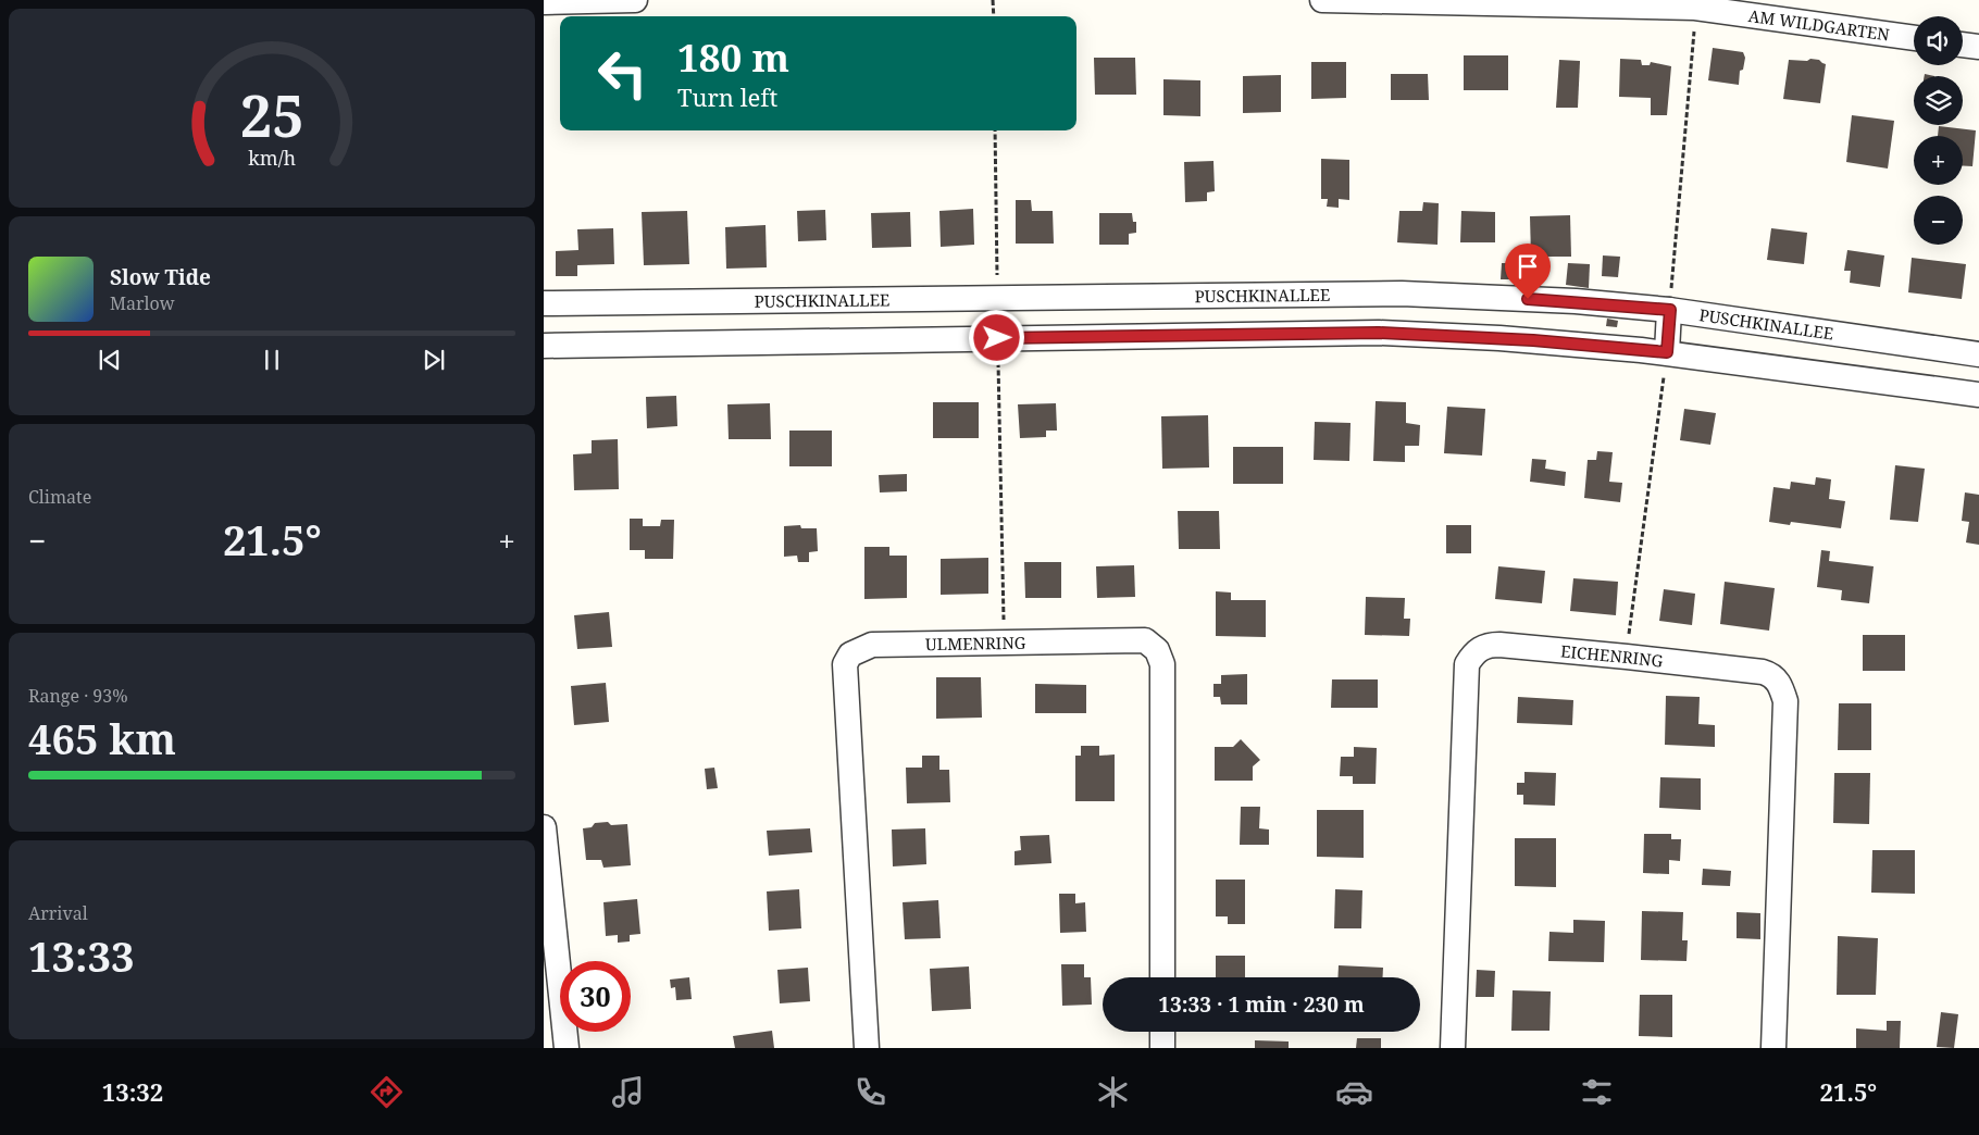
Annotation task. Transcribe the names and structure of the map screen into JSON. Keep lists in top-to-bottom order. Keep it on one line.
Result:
{"streets":{"street":["AM WILDGARTEN","PUSCHKINALLEE","ULMENRING","EICHENRING"]},"page":{"map_buttons":["+","−"],"turn":["180 m","Turn left"],"song":["Slow Tide","Marlow"],"tile":["Climate",["Range · 93%","465 km"],["Arrival","13:33"]],"heat":["−","21.5°","+"],"limit":"30","trip":"13:33 · 1 min · 230 m","tabs":["13:32","21.5°"],"gauge":["25","km/h"]}}
